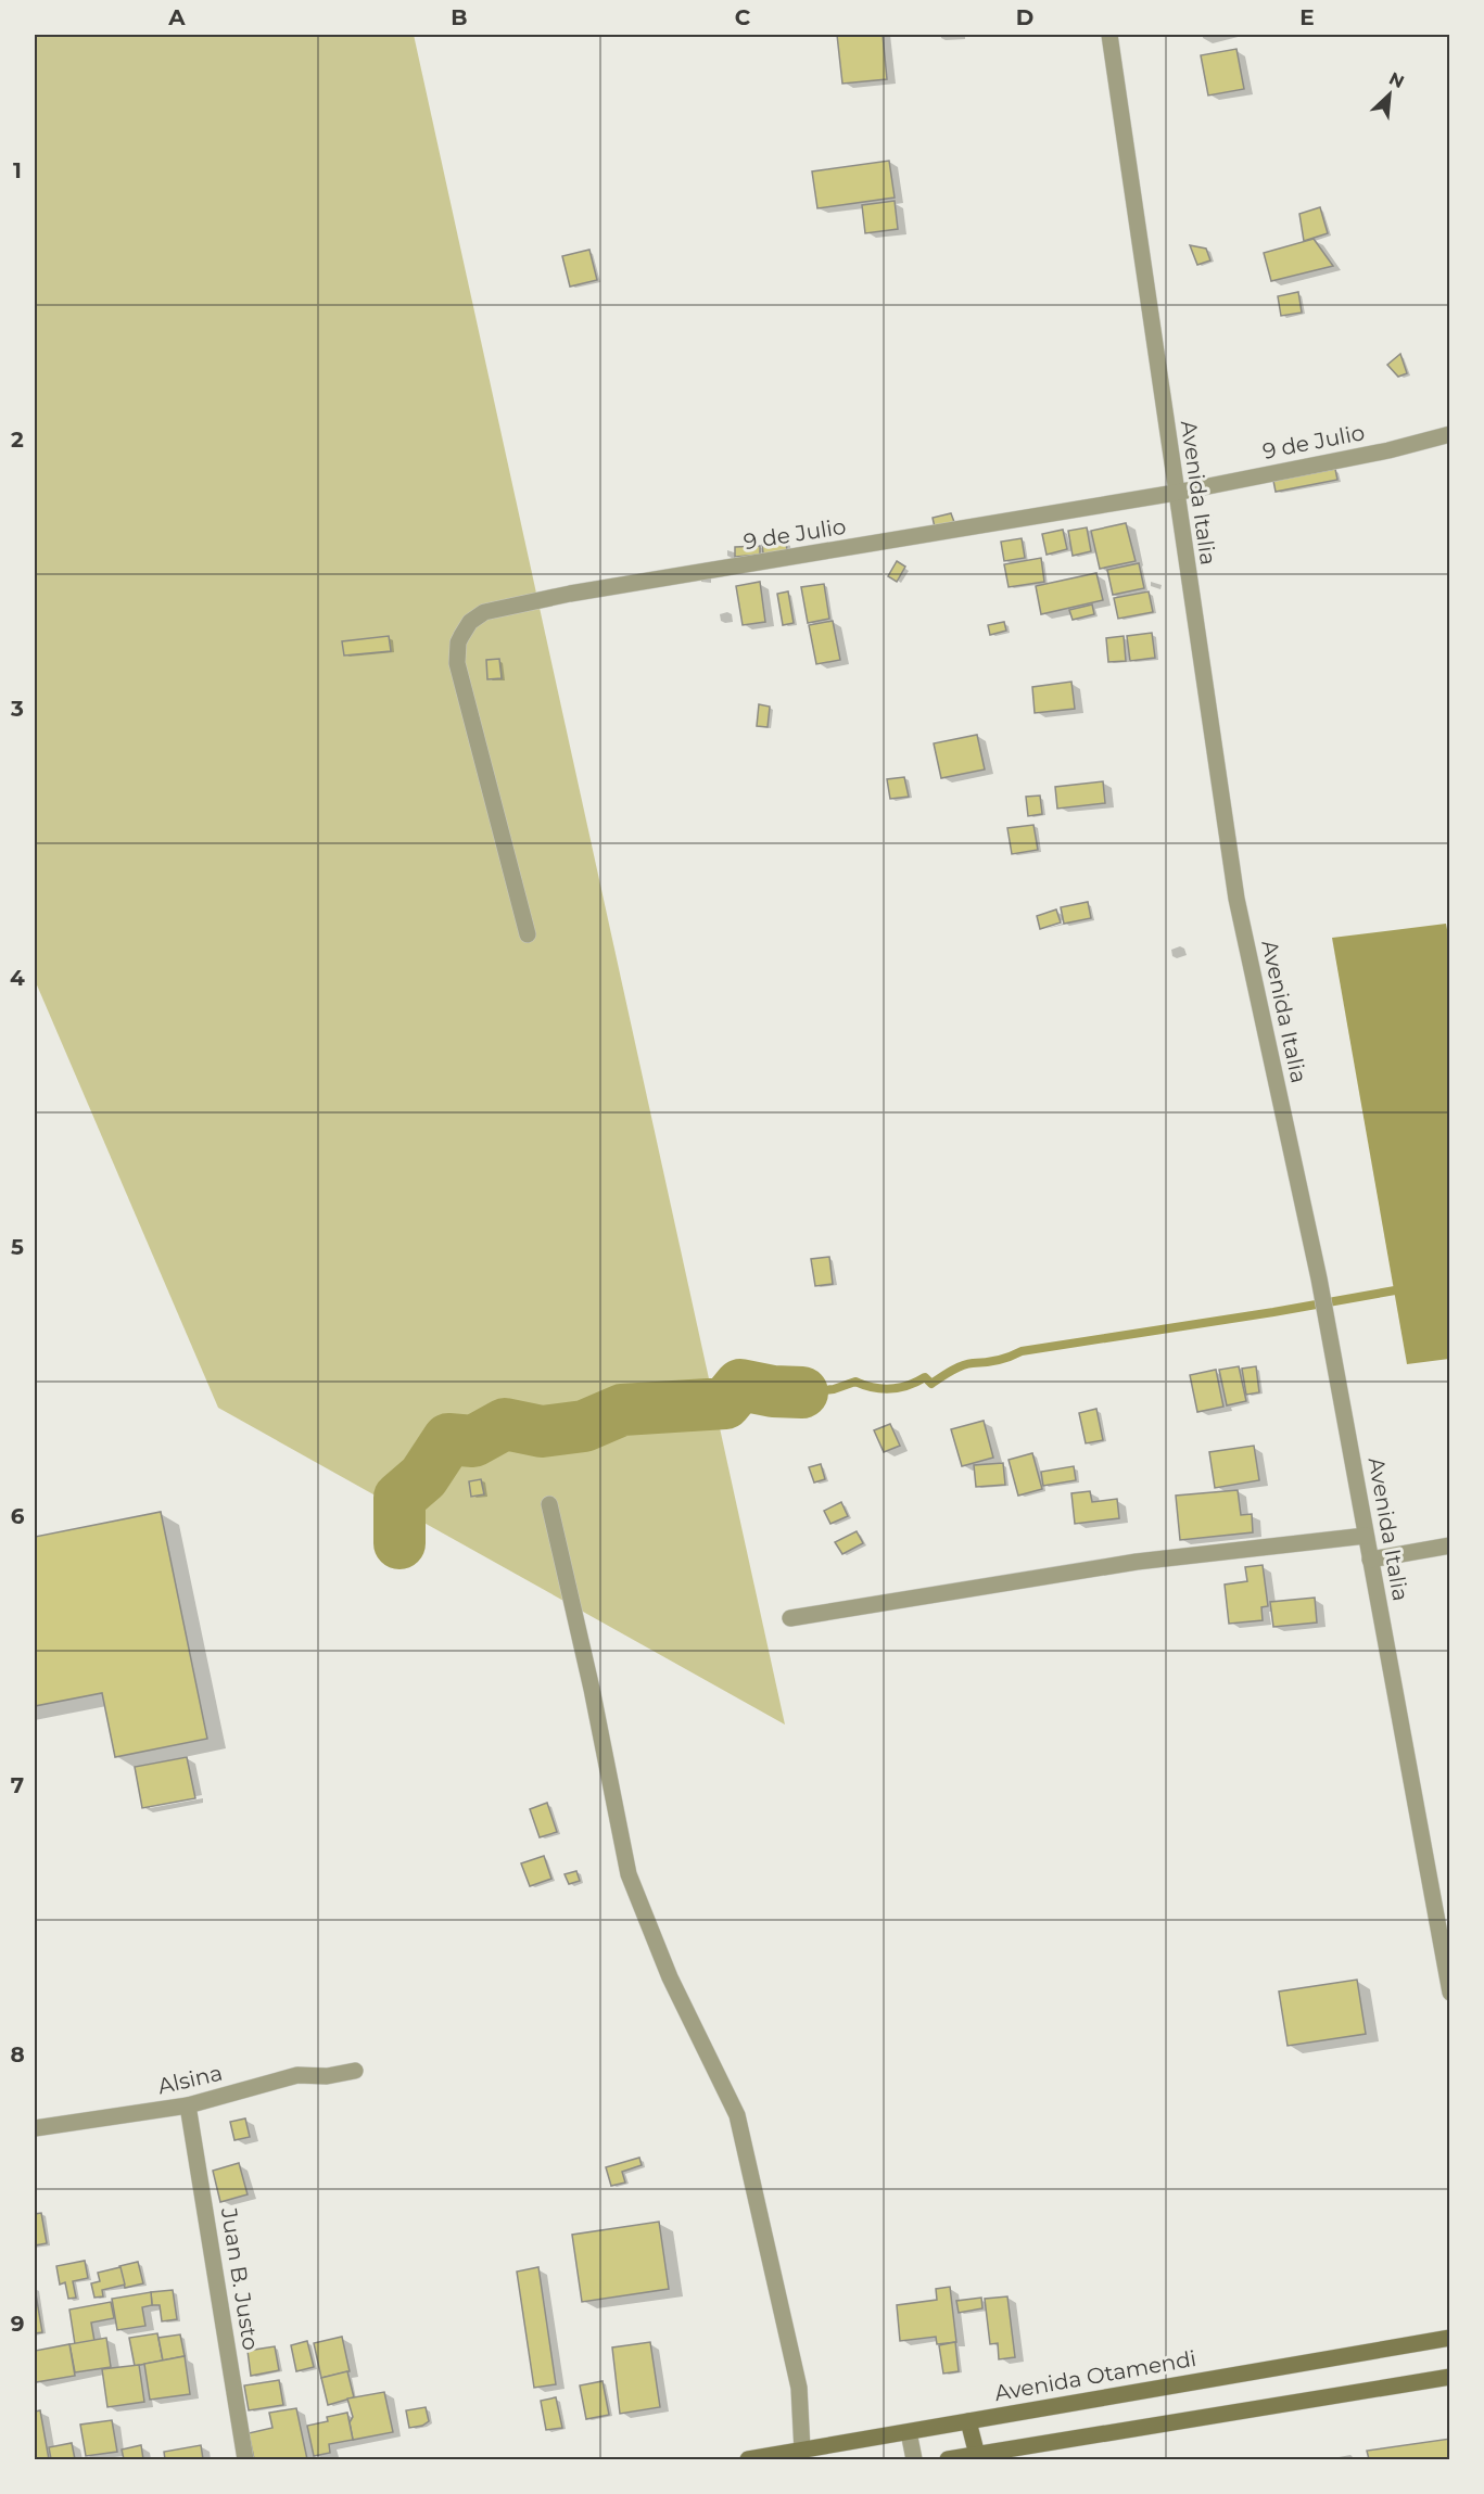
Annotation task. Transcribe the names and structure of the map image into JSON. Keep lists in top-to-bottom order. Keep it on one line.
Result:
{"streets":{"main road":["Avenida Otamendi"],"street":["9 de Julio","Avenida Italia","Alsina","Juan B. Justo"]},"crossings":[["9 de Julio","Avenida Italia"],["Alsina","Juan B. Justo"]],"north":"top right","grid":{"columns":["A","B","C","D","E"],"rows":["1","2","3","4","5","6","7","8","9"]}}
